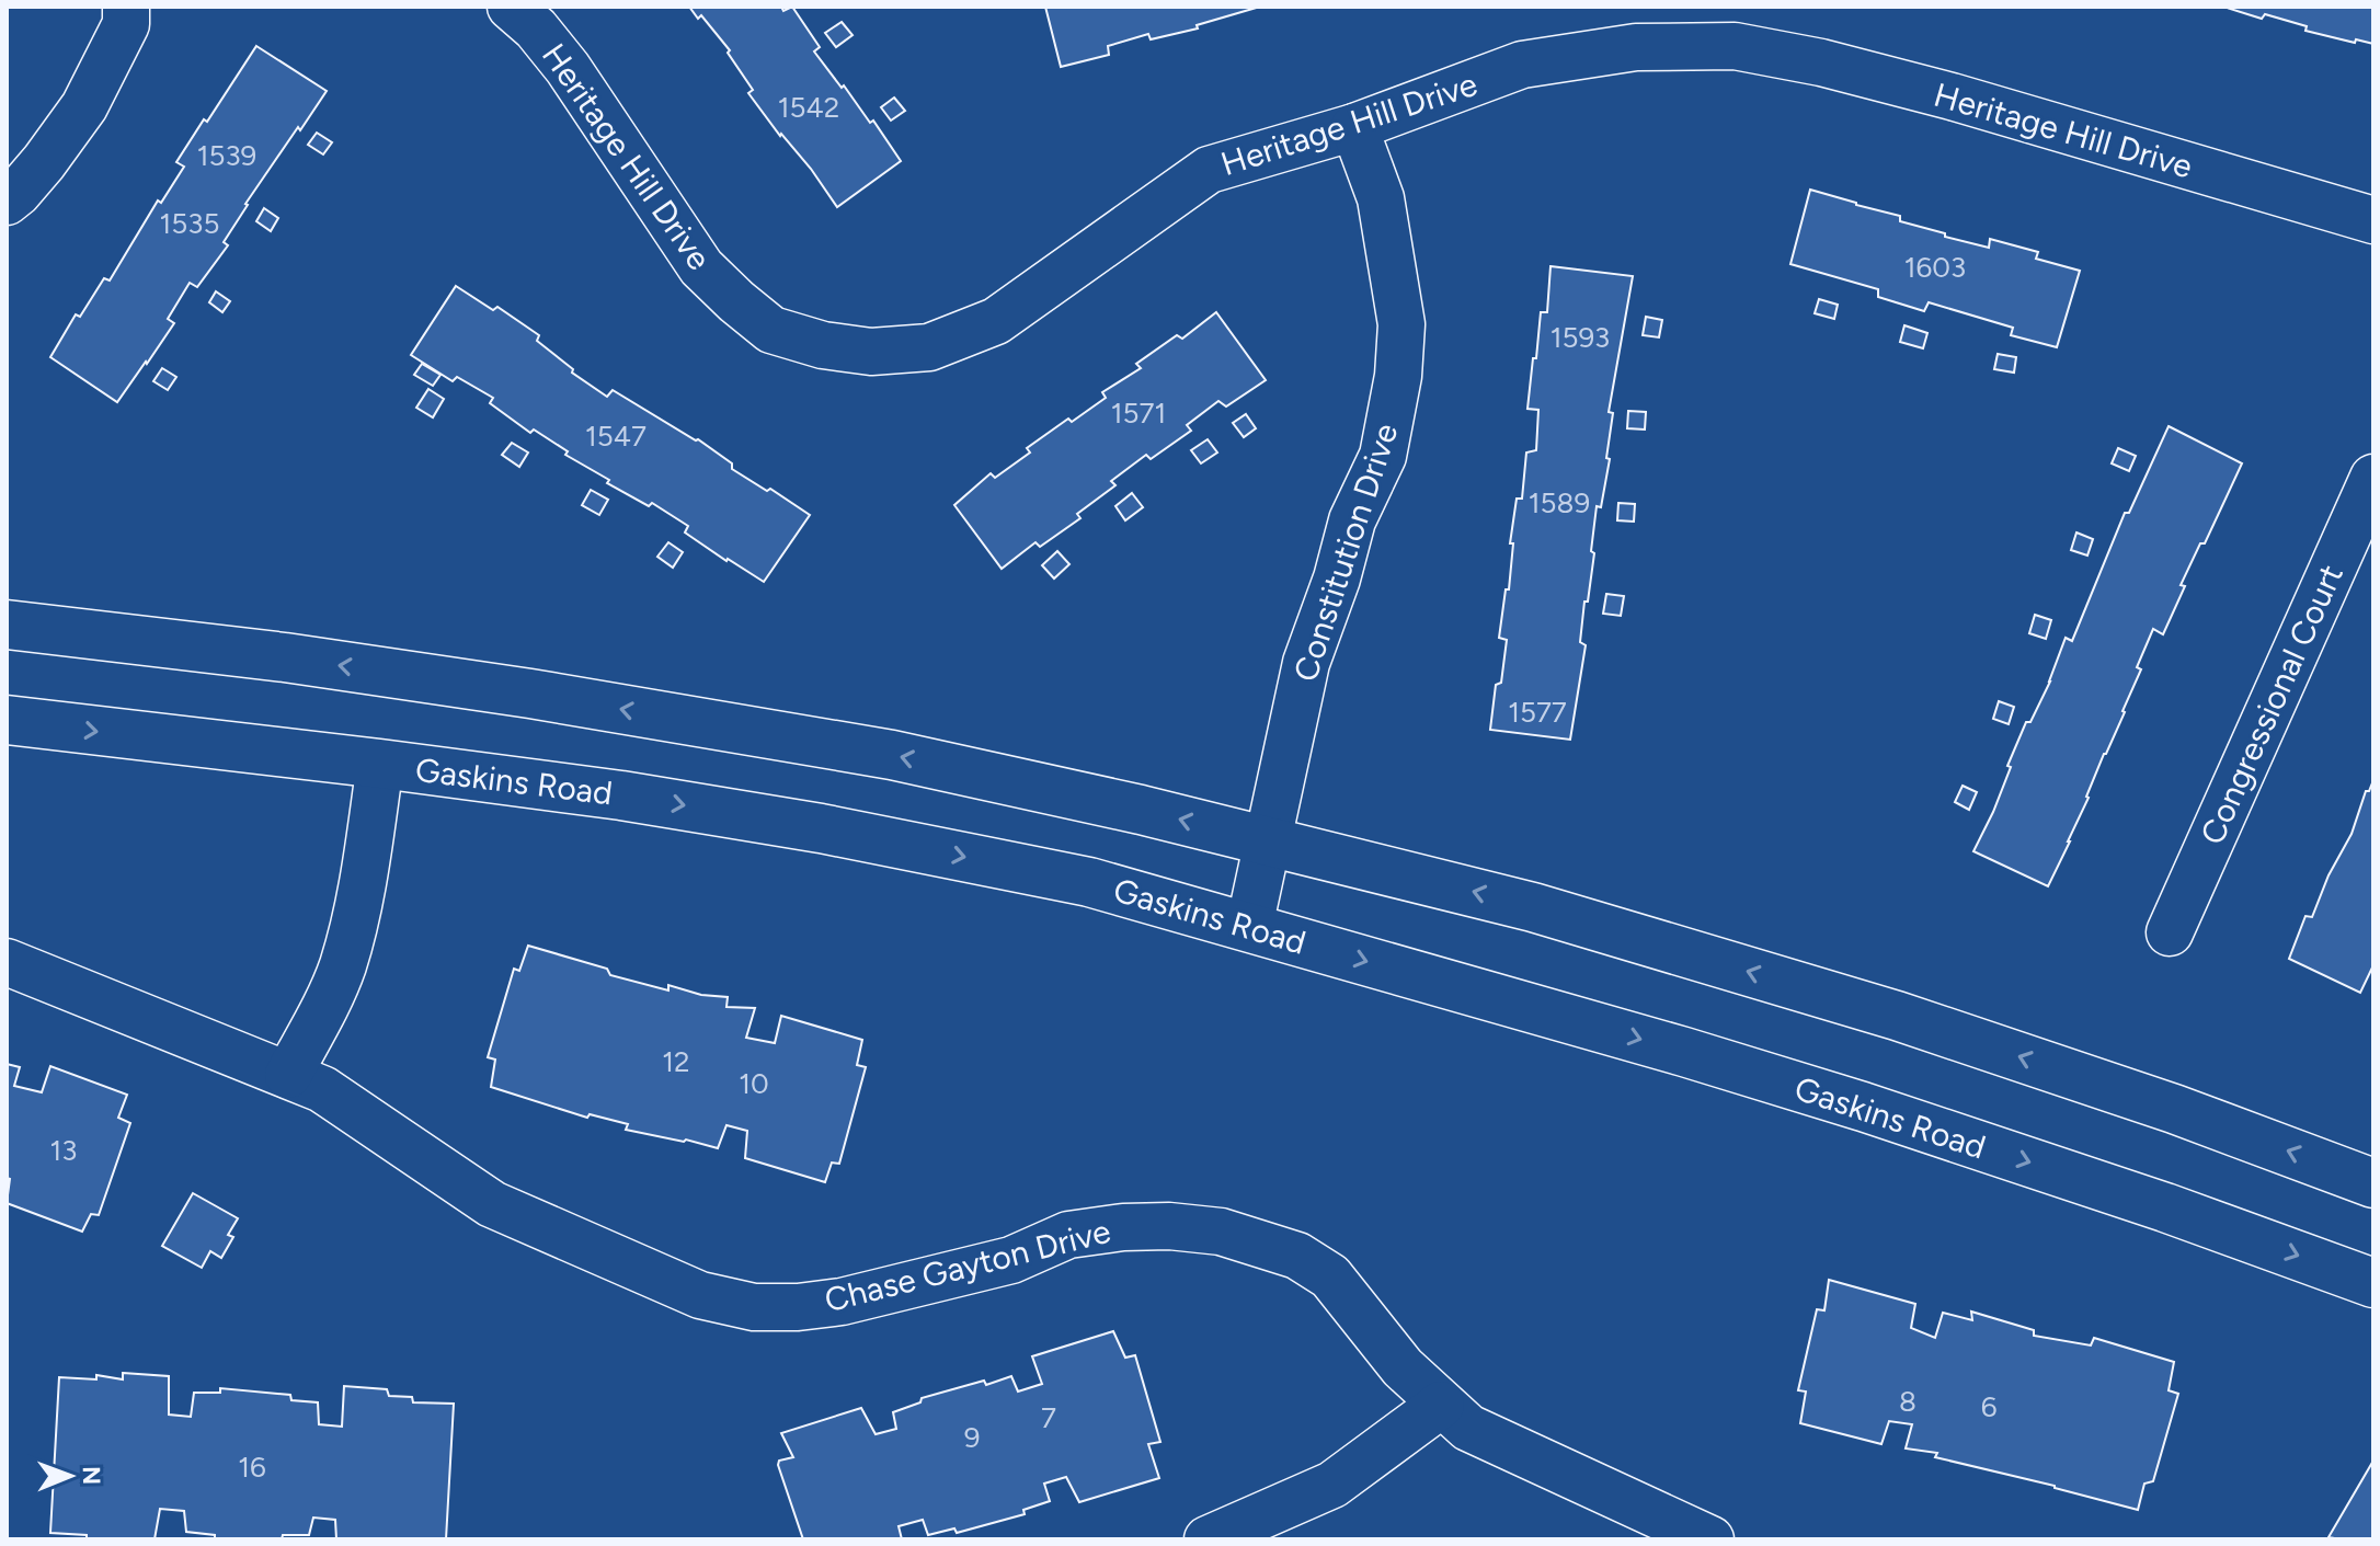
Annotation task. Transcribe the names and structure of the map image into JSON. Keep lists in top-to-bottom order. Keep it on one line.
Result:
{"streets":{"main road":["Gaskins Road"],"street":["Heritage Hill Drive","Constitution Drive","Congressional Court","Chase Gayton Drive"]},"crossings":[["Heritage Hill Drive","Constitution Drive"],["Constitution Drive","Gaskins Road"]],"house_numbers":["1542","1539","1535","1603","1593","1571","1547","1589","1577","12","10","13","8","6","7","9","16"],"north":"right"}
